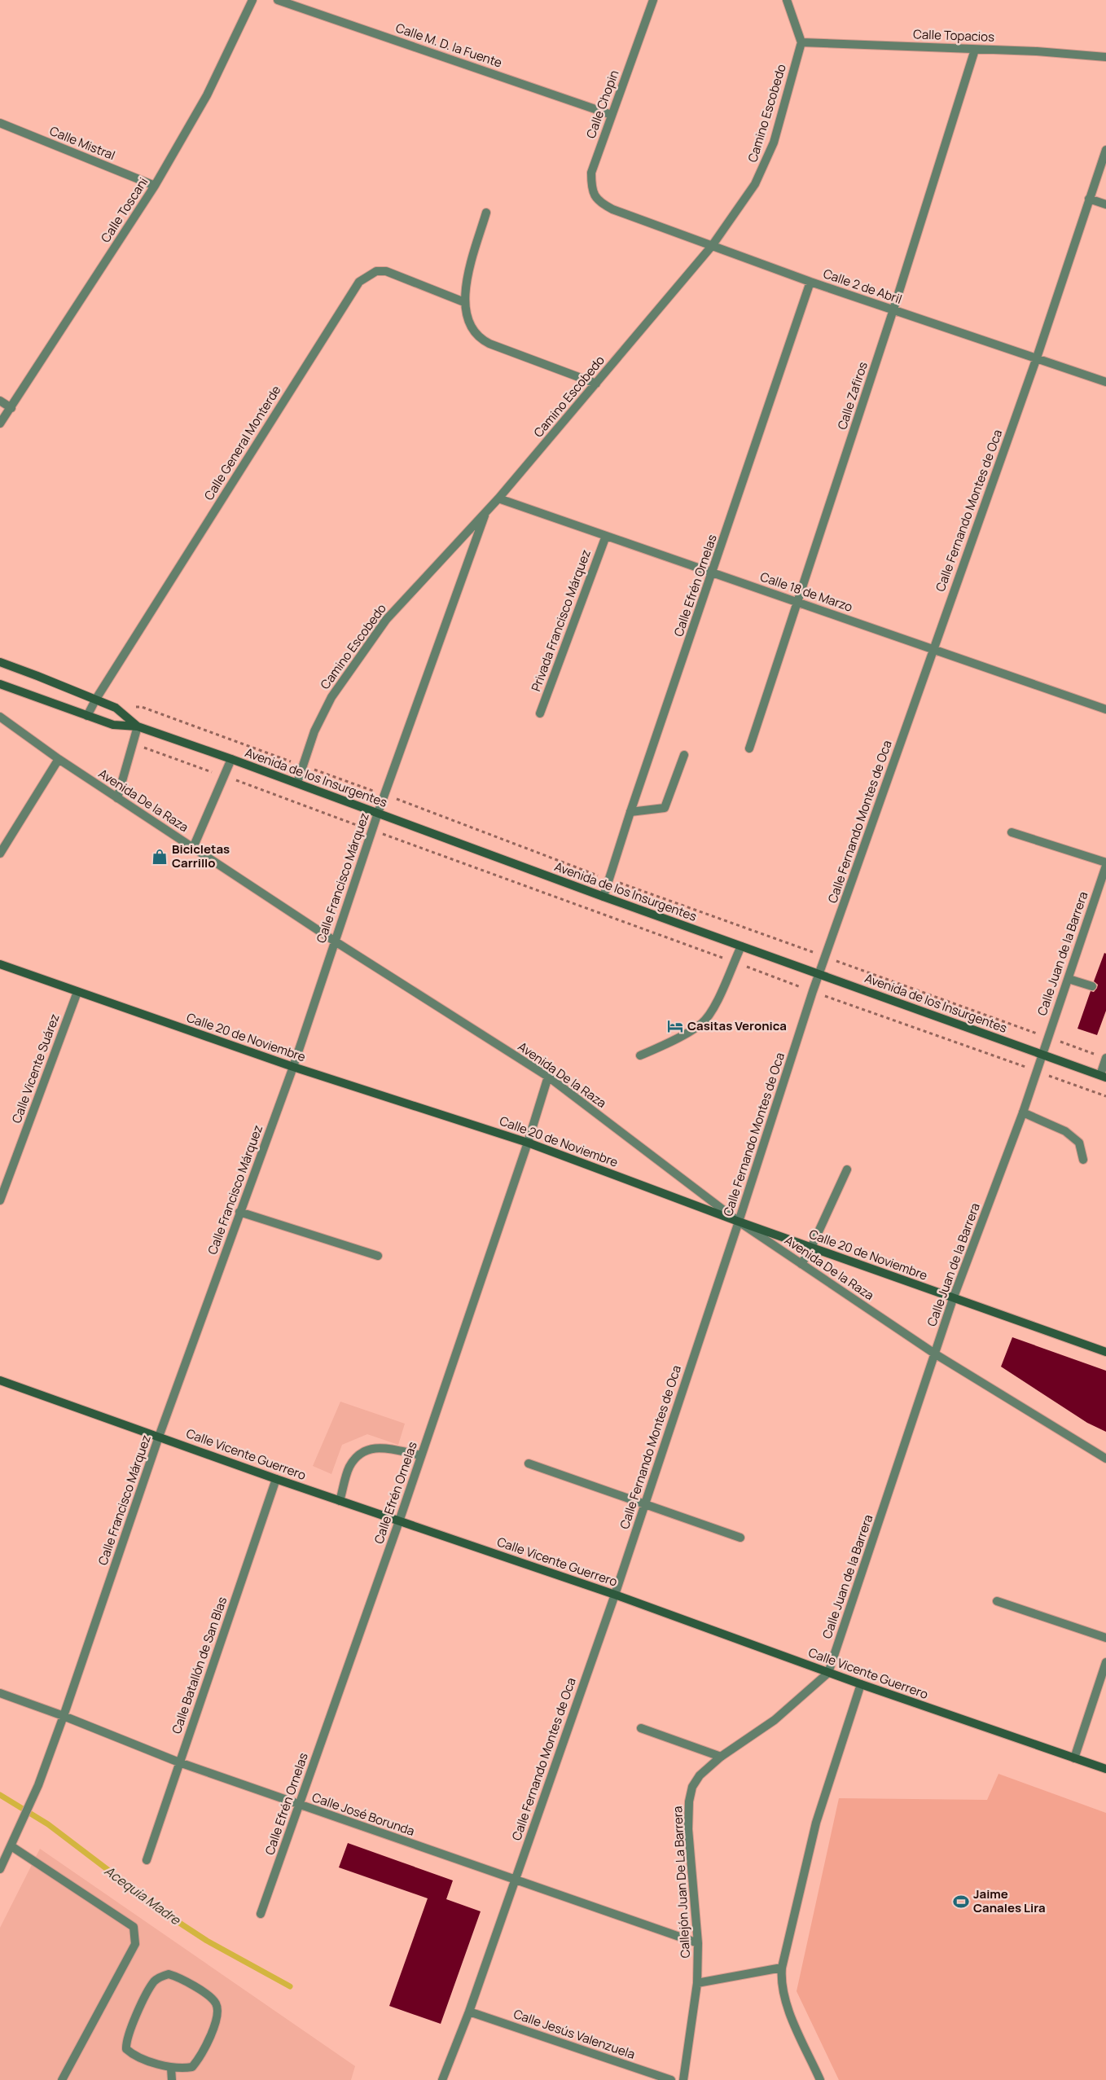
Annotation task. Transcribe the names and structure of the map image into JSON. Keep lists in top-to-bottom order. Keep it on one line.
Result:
{"streets":{"main road":["Avenida de los Insurgentes","Calle 20 de Noviembre","Calle Vicente Guerrero"],"street":["Calle Topacios","Calle M. D. la Fuente","Calle Chopin","Camino Escobedo","Calle Mistral","Calle Toscani","Calle 2 de Abril","Calle Zafiros","Calle General Monterde","Calle Fernando Montes de Oca","Calle Efrén Ornelas","Calle 18 de Marzo","Privada Francisco Márquez","Avenida De la Raza","Calle Francisco Márquez","Calle Juan de la Barrera","Calle Vicente Suárez","Calle Batallón de San Blas","Calle José Borunda","Callejón Juan De La Barrera","Calle Jesús Valenzuela"]},"crossings":[["Calle Topacios","Camino Escobedo"],["Calle Topacios","Calle Zafiros"],["Calle M. D. la Fuente","Calle Chopin"],["Calle Chopin","Calle 2 de Abril"],["Camino Escobedo","Calle 2 de Abril"],["Camino Escobedo","Calle 18 de Marzo"],["Camino Escobedo","Avenida de los Insurgentes"],["Camino Escobedo","Calle Francisco Márquez"],["Calle Mistral","Calle Toscani"],["Calle 2 de Abril","Calle Zafiros"],["Calle 2 de Abril","Calle Fernando Montes de Oca"],["Calle 2 de Abril","Calle Efrén Ornelas"],["Calle Zafiros","Calle 18 de Marzo"],["Calle General Monterde","Avenida de los Insurgentes"],["Calle Fernando Montes de Oca","Calle 18 de Marzo"],["Calle Fernando Montes de Oca","Avenida de los Insurgentes"],["Calle Fernando Montes de Oca","Avenida De la Raza"],["Calle Fernando Montes de Oca","Calle 20 de Noviembre"],["Calle Fernando Montes de Oca","Calle Vicente Guerrero"],["Calle Fernando Montes de Oca","Calle José Borunda"],["Calle Fernando Montes de Oca","Calle Jesús Valenzuela"],["Calle Efrén Ornelas","Calle 18 de Marzo"],["Calle Efrén Ornelas","Avenida de los Insurgentes"],["Calle Efrén Ornelas","Avenida De la Raza"],["Calle Efrén Ornelas","Calle 20 de Noviembre"],["Calle Efrén Ornelas","Calle Vicente Guerrero"],["Calle Efrén Ornelas","Calle José Borunda"],["Calle 18 de Marzo","Privada Francisco Márquez"],["Avenida de los Insurgentes","Calle Francisco Márquez"],["Avenida de los Insurgentes","Calle Juan de la Barrera"],["Avenida De la Raza","Calle Francisco Márquez"],["Avenida De la Raza","Calle Juan de la Barrera"],["Avenida De la Raza","Calle 20 de Noviembre"],["Calle Francisco Márquez","Calle 20 de Noviembre"],["Calle Francisco Márquez","Calle Vicente Guerrero"],["Calle Francisco Márquez","Calle José Borunda"],["Calle Juan de la Barrera","Calle 20 de Noviembre"],["Calle Juan de la Barrera","Calle Vicente Guerrero"],["Calle Juan de la Barrera","Callejón Juan De La Barrera"],["Calle 20 de Noviembre","Calle Vicente Suárez"],["Calle Vicente Guerrero","Calle Batallón de San Blas"],["Calle Vicente Guerrero","Callejón Juan De La Barrera"],["Calle Batallón de San Blas","Calle José Borunda"],["Calle José Borunda","Callejón Juan De La Barrera"]],"water":["Acequia Madre"],"places":{"shop":["Bicicletas Carrillo"],"hotel":["Casitas Veronica"],"sports":["Jaime Canales Lira"]}}
